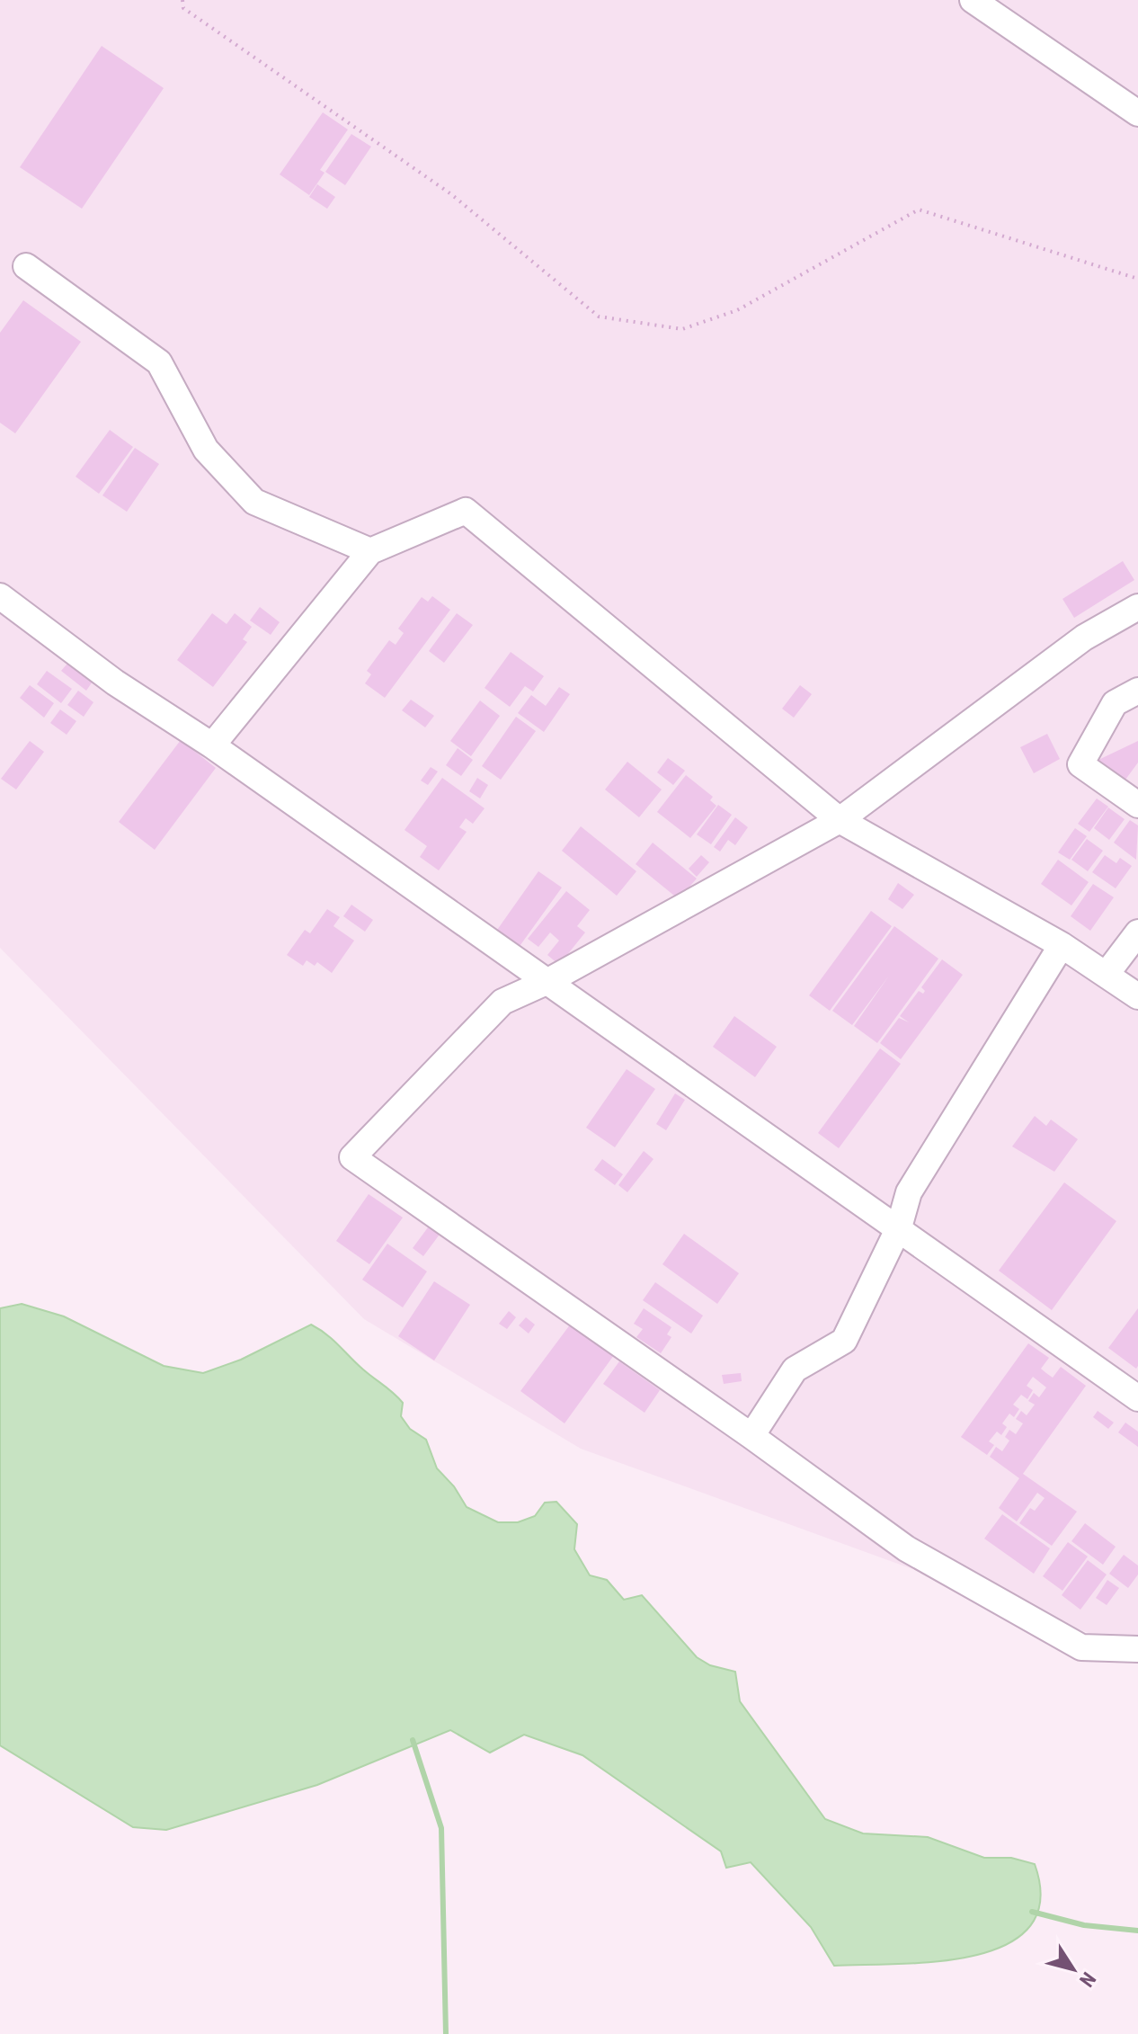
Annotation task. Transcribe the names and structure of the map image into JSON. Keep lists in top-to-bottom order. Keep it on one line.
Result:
{"north":"bottom right"}
